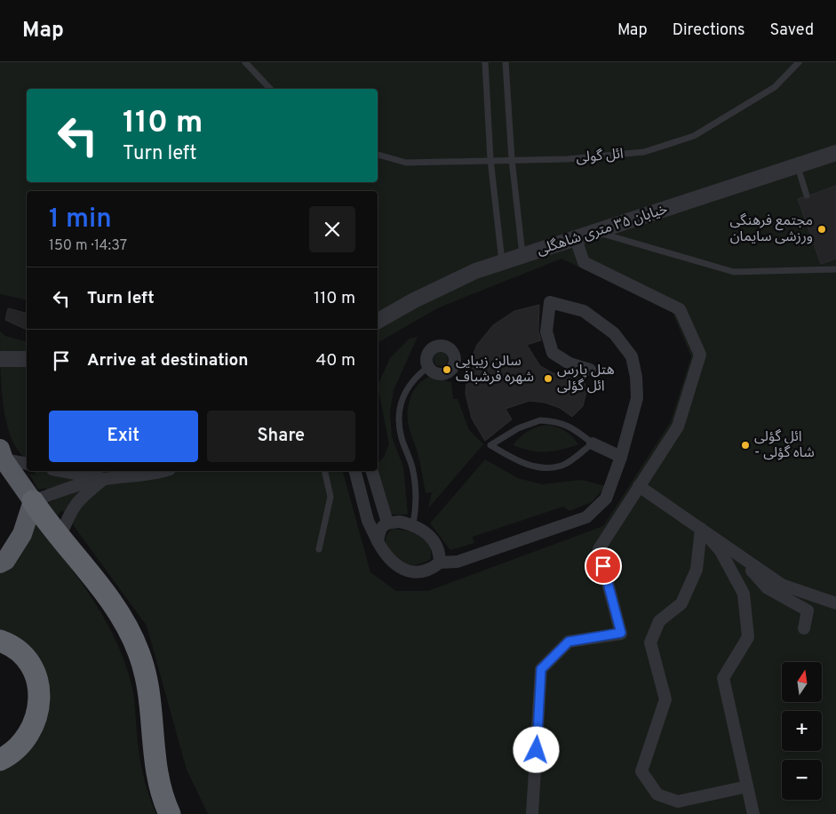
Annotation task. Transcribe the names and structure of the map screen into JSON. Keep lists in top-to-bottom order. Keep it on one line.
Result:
{"streets":{"street":["خیابان ۳۵ متری شاهگلی"],"lane":["ائل گولی"]},"places":["مجتمع فرهنگی ورزشی سایمان","سالن زیبایی شهره فرشباف","هتل پارس ائل گؤلی","ائل گؤلی - شاه گؤلی"],"north":"top","page":{"header":"Map","nav":["Map","Directions","Saved"],"turn":["110 m","Turn left"],"heading":["1 min","150 m · 14:37"],"list":[{"name":"Turn left","value":"110 m"},{"name":"Arrive at destination","value":"40 m"}],"buttons":["Exit","Share"],"map_buttons":["+","−"]}}
